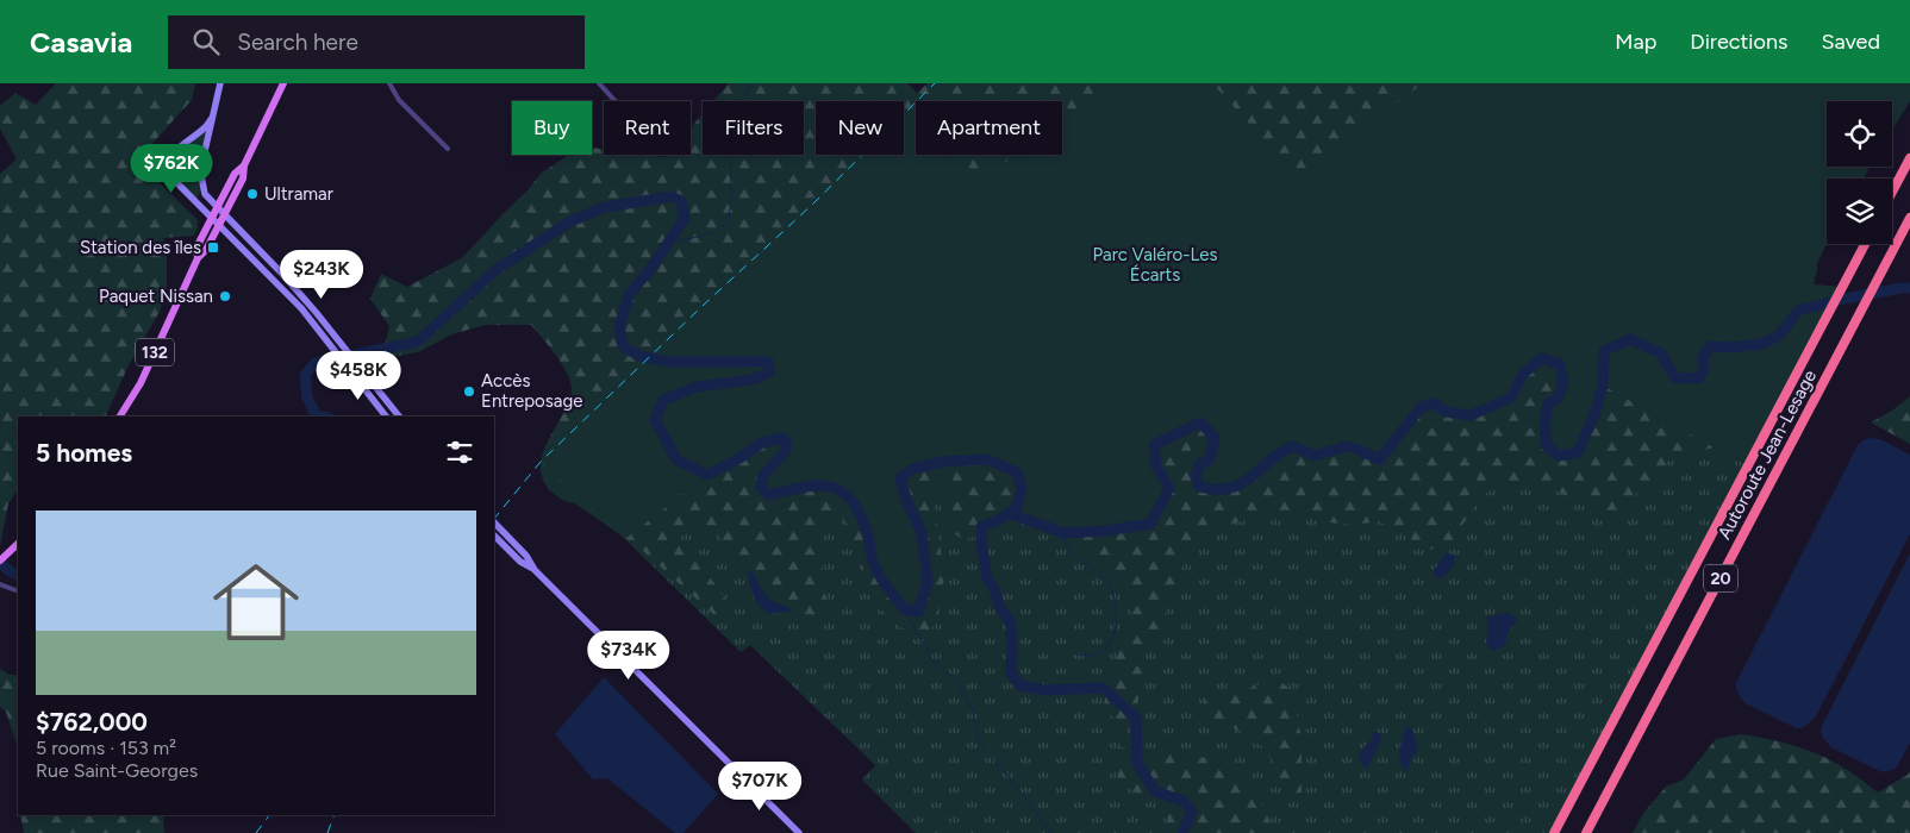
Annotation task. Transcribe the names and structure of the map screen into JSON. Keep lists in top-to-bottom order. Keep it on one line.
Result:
{"streets":{"highway":["Autoroute Jean-Lesage","20"],"main road":["132"]},"parks":["Parc Valéro-Les Écarts"],"places":{"other":["Ultramar","Paquet Nissan","Accès Entreposage"],"transit":["Station des îles"]},"page":{"header":"Casavia","search":"Search here","nav":["Map","Directions","Saved"],"chip":["Buy","Rent","Filters","New","Apartment"],"price":["$762K","$243K","$458K","$734K","$707K"],"heading":"5 homes","list":[{"name":"$762,000","note":"5 rooms · 153 m² · Rue Saint-Georges"}]}}
